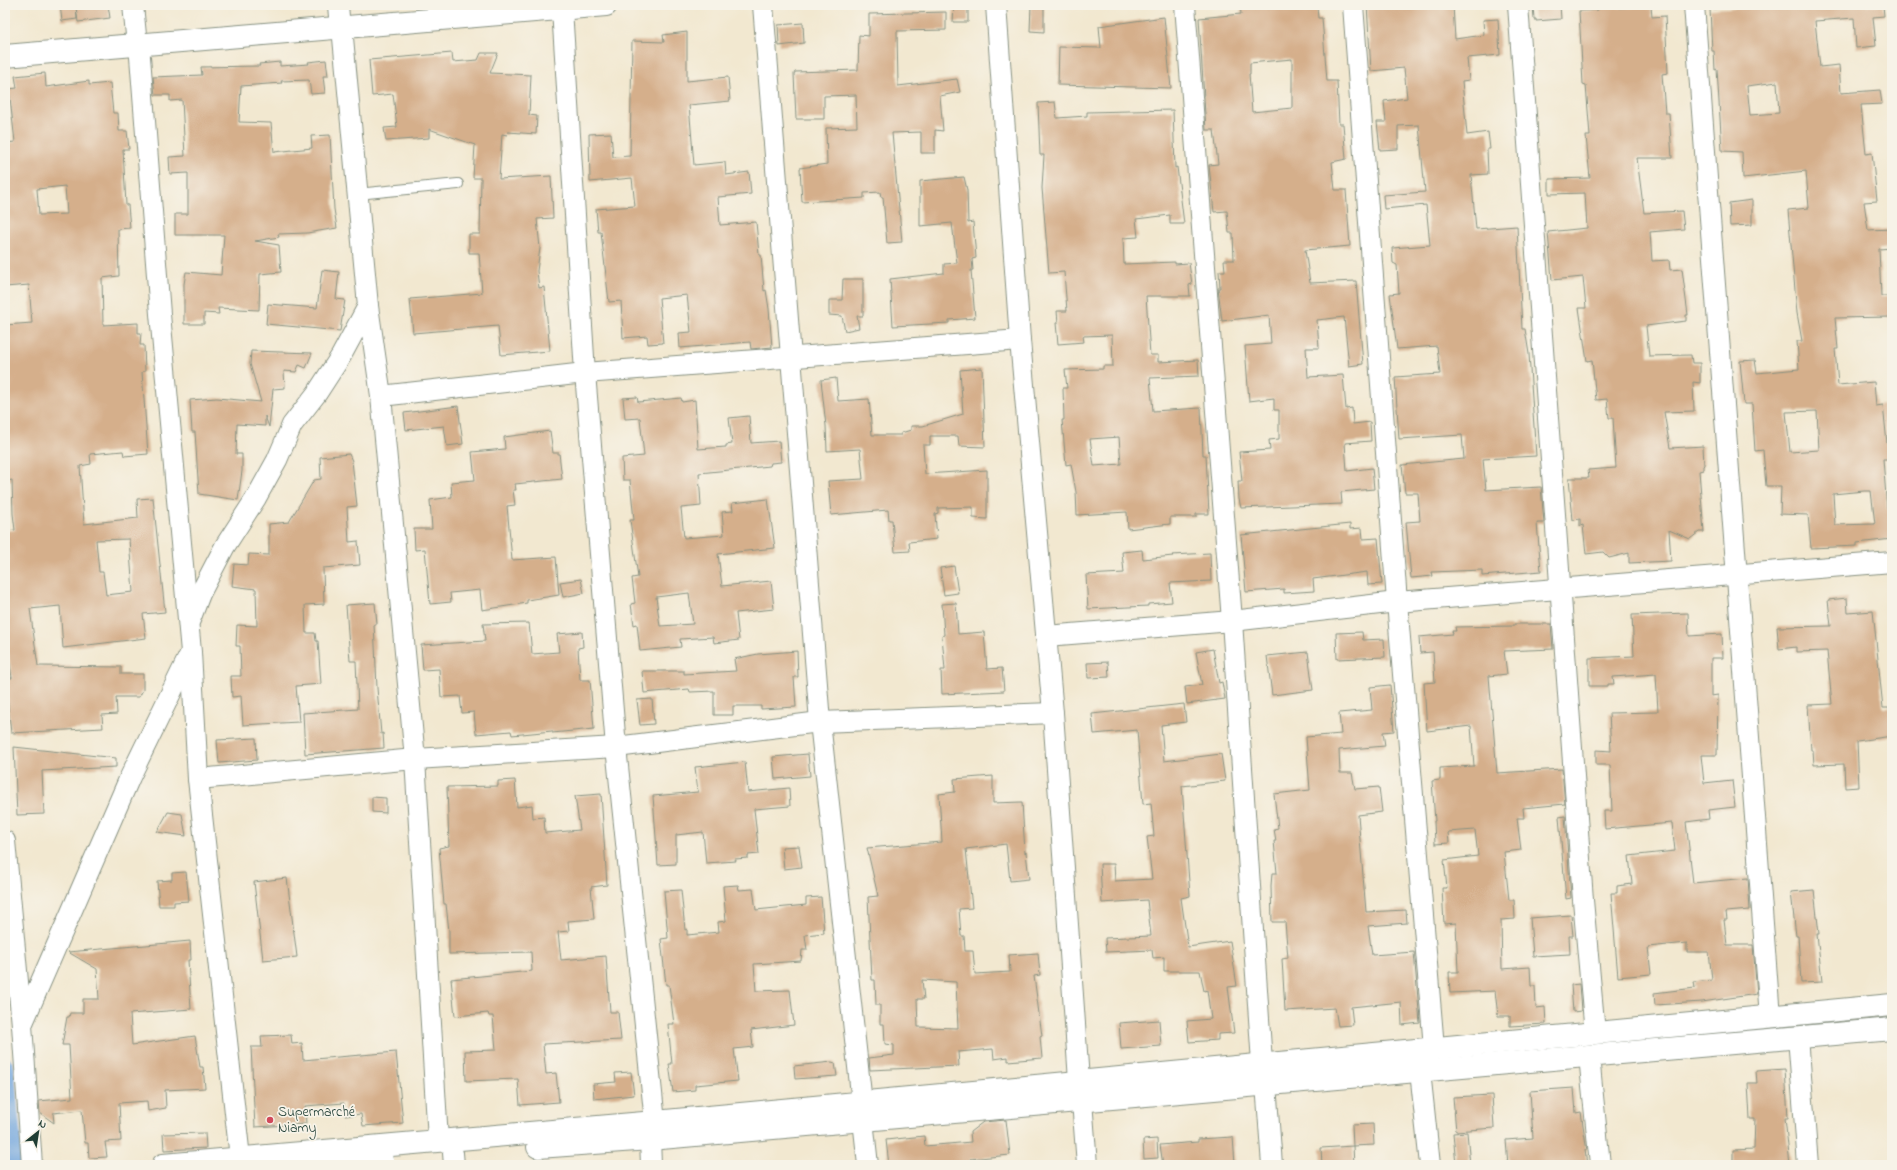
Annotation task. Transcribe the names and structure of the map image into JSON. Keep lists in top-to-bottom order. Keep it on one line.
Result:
{"places":["Supermarché Niamy"],"north":"top right"}
